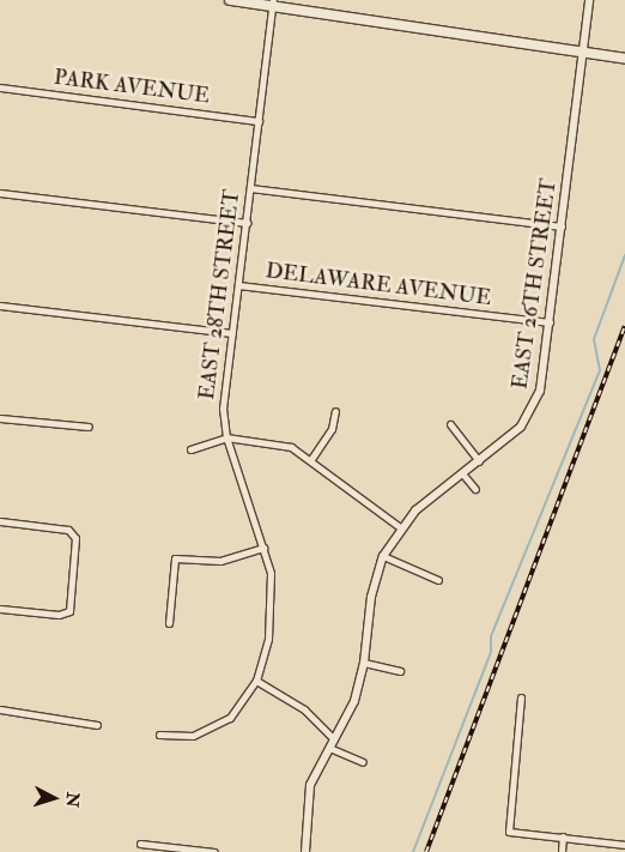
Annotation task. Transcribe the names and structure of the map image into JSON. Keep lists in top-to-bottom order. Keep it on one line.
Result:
{"streets":{"street":["PARK AVENUE","EAST 26TH STREET","DELAWARE AVENUE","EAST 28TH STREET"]},"crossings":[["PARK AVENUE","EAST 28TH STREET"],["EAST 26TH STREET","DELAWARE AVENUE"],["DELAWARE AVENUE","EAST 28TH STREET"]],"north":"right"}
